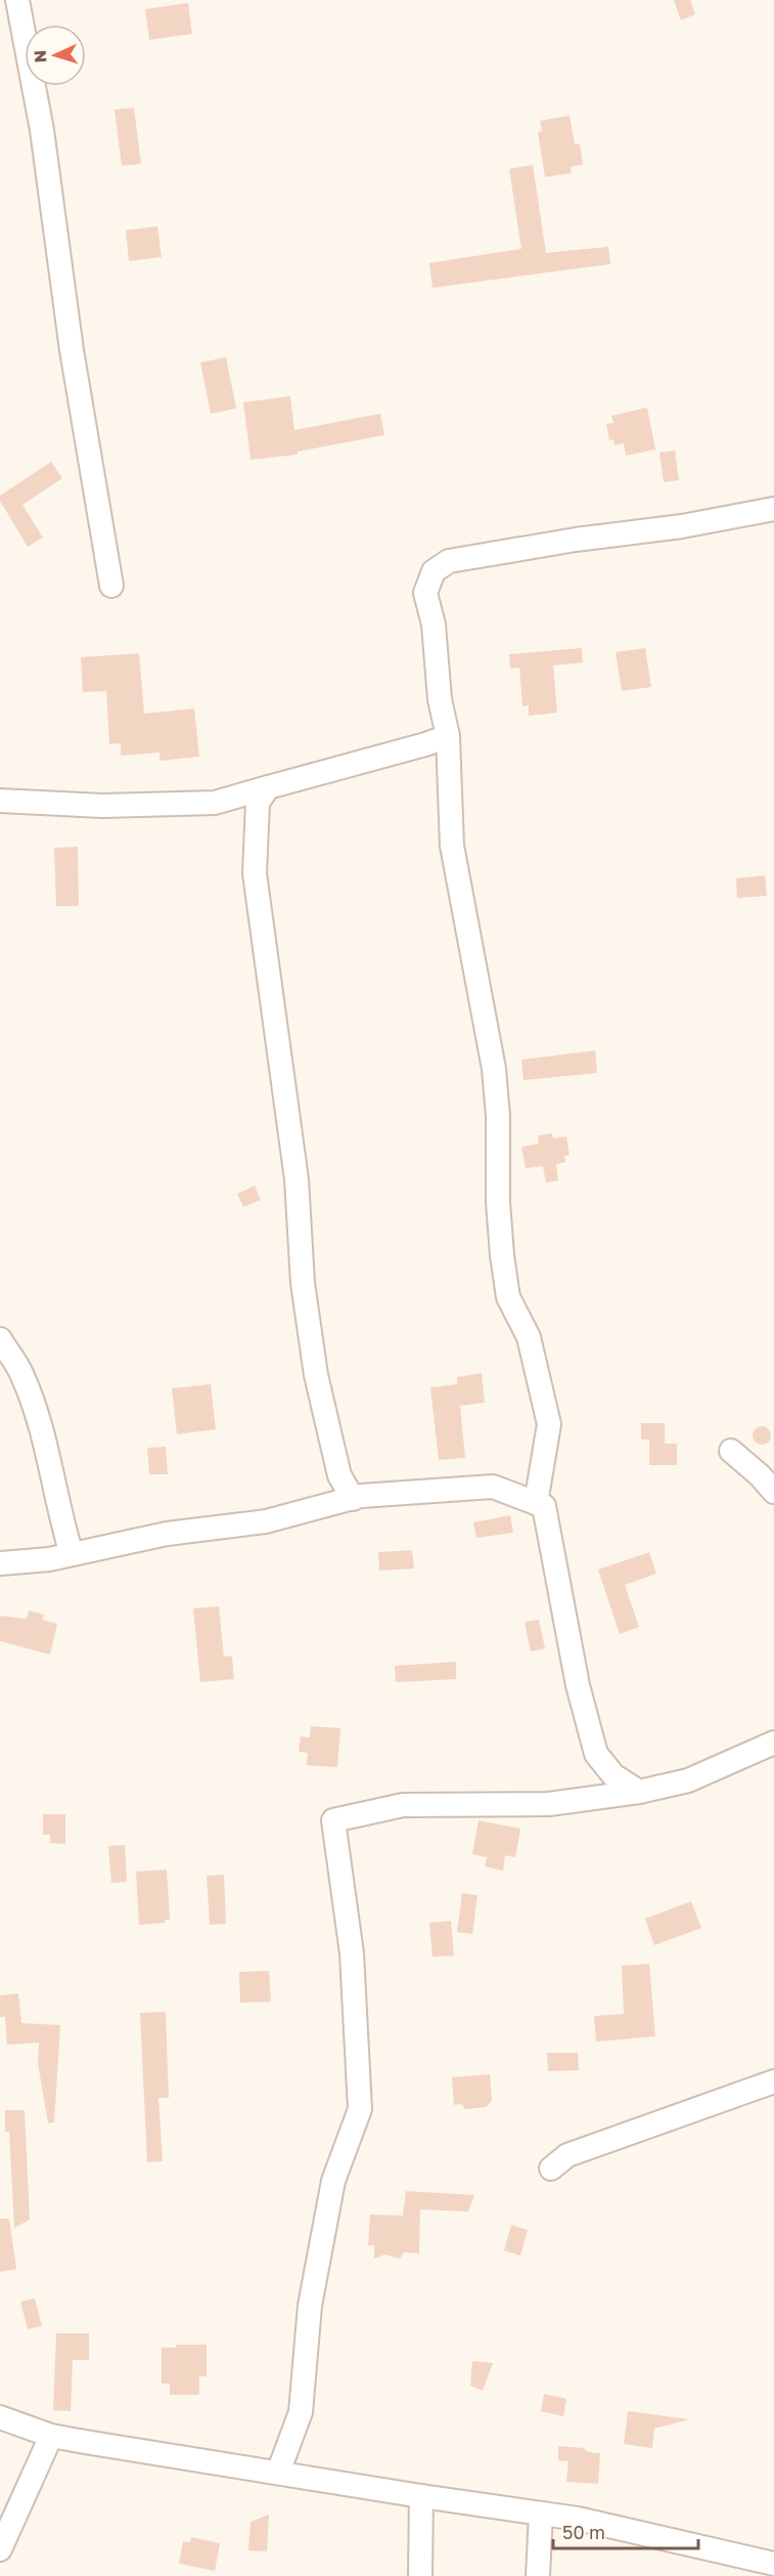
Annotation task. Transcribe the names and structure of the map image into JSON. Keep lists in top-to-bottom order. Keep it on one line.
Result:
{"scale_bar":"50 m","north":"left"}
